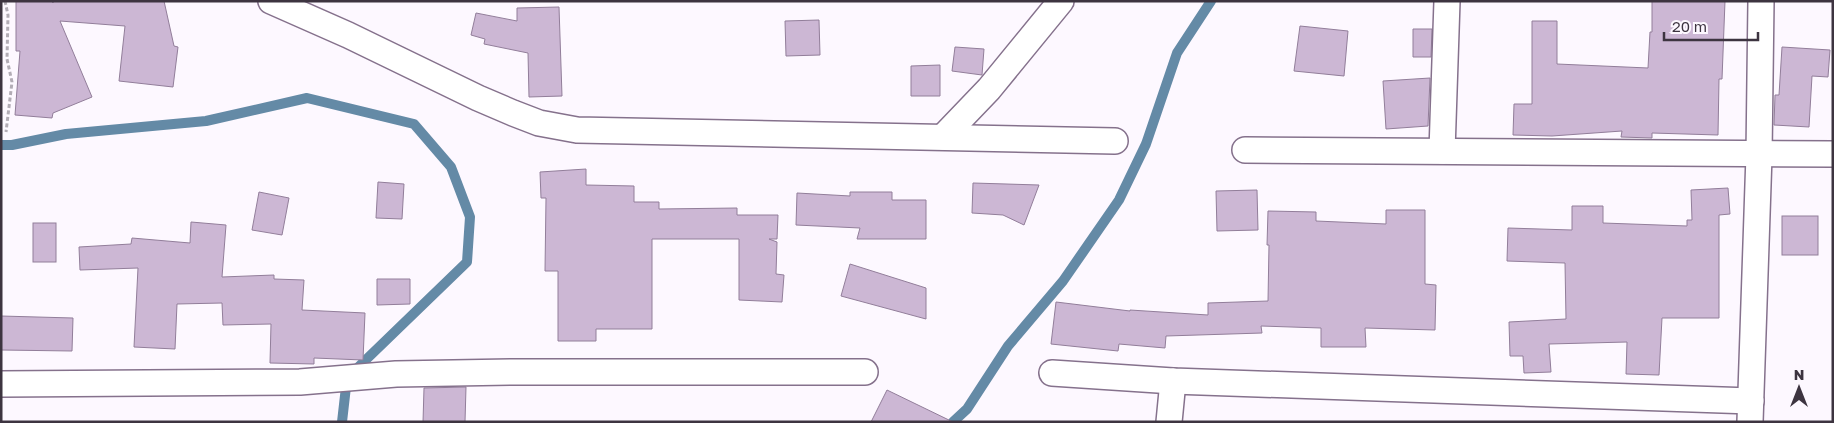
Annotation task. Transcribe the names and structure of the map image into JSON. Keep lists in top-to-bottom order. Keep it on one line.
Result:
{"scale_bar":"20 m","north":"top"}
